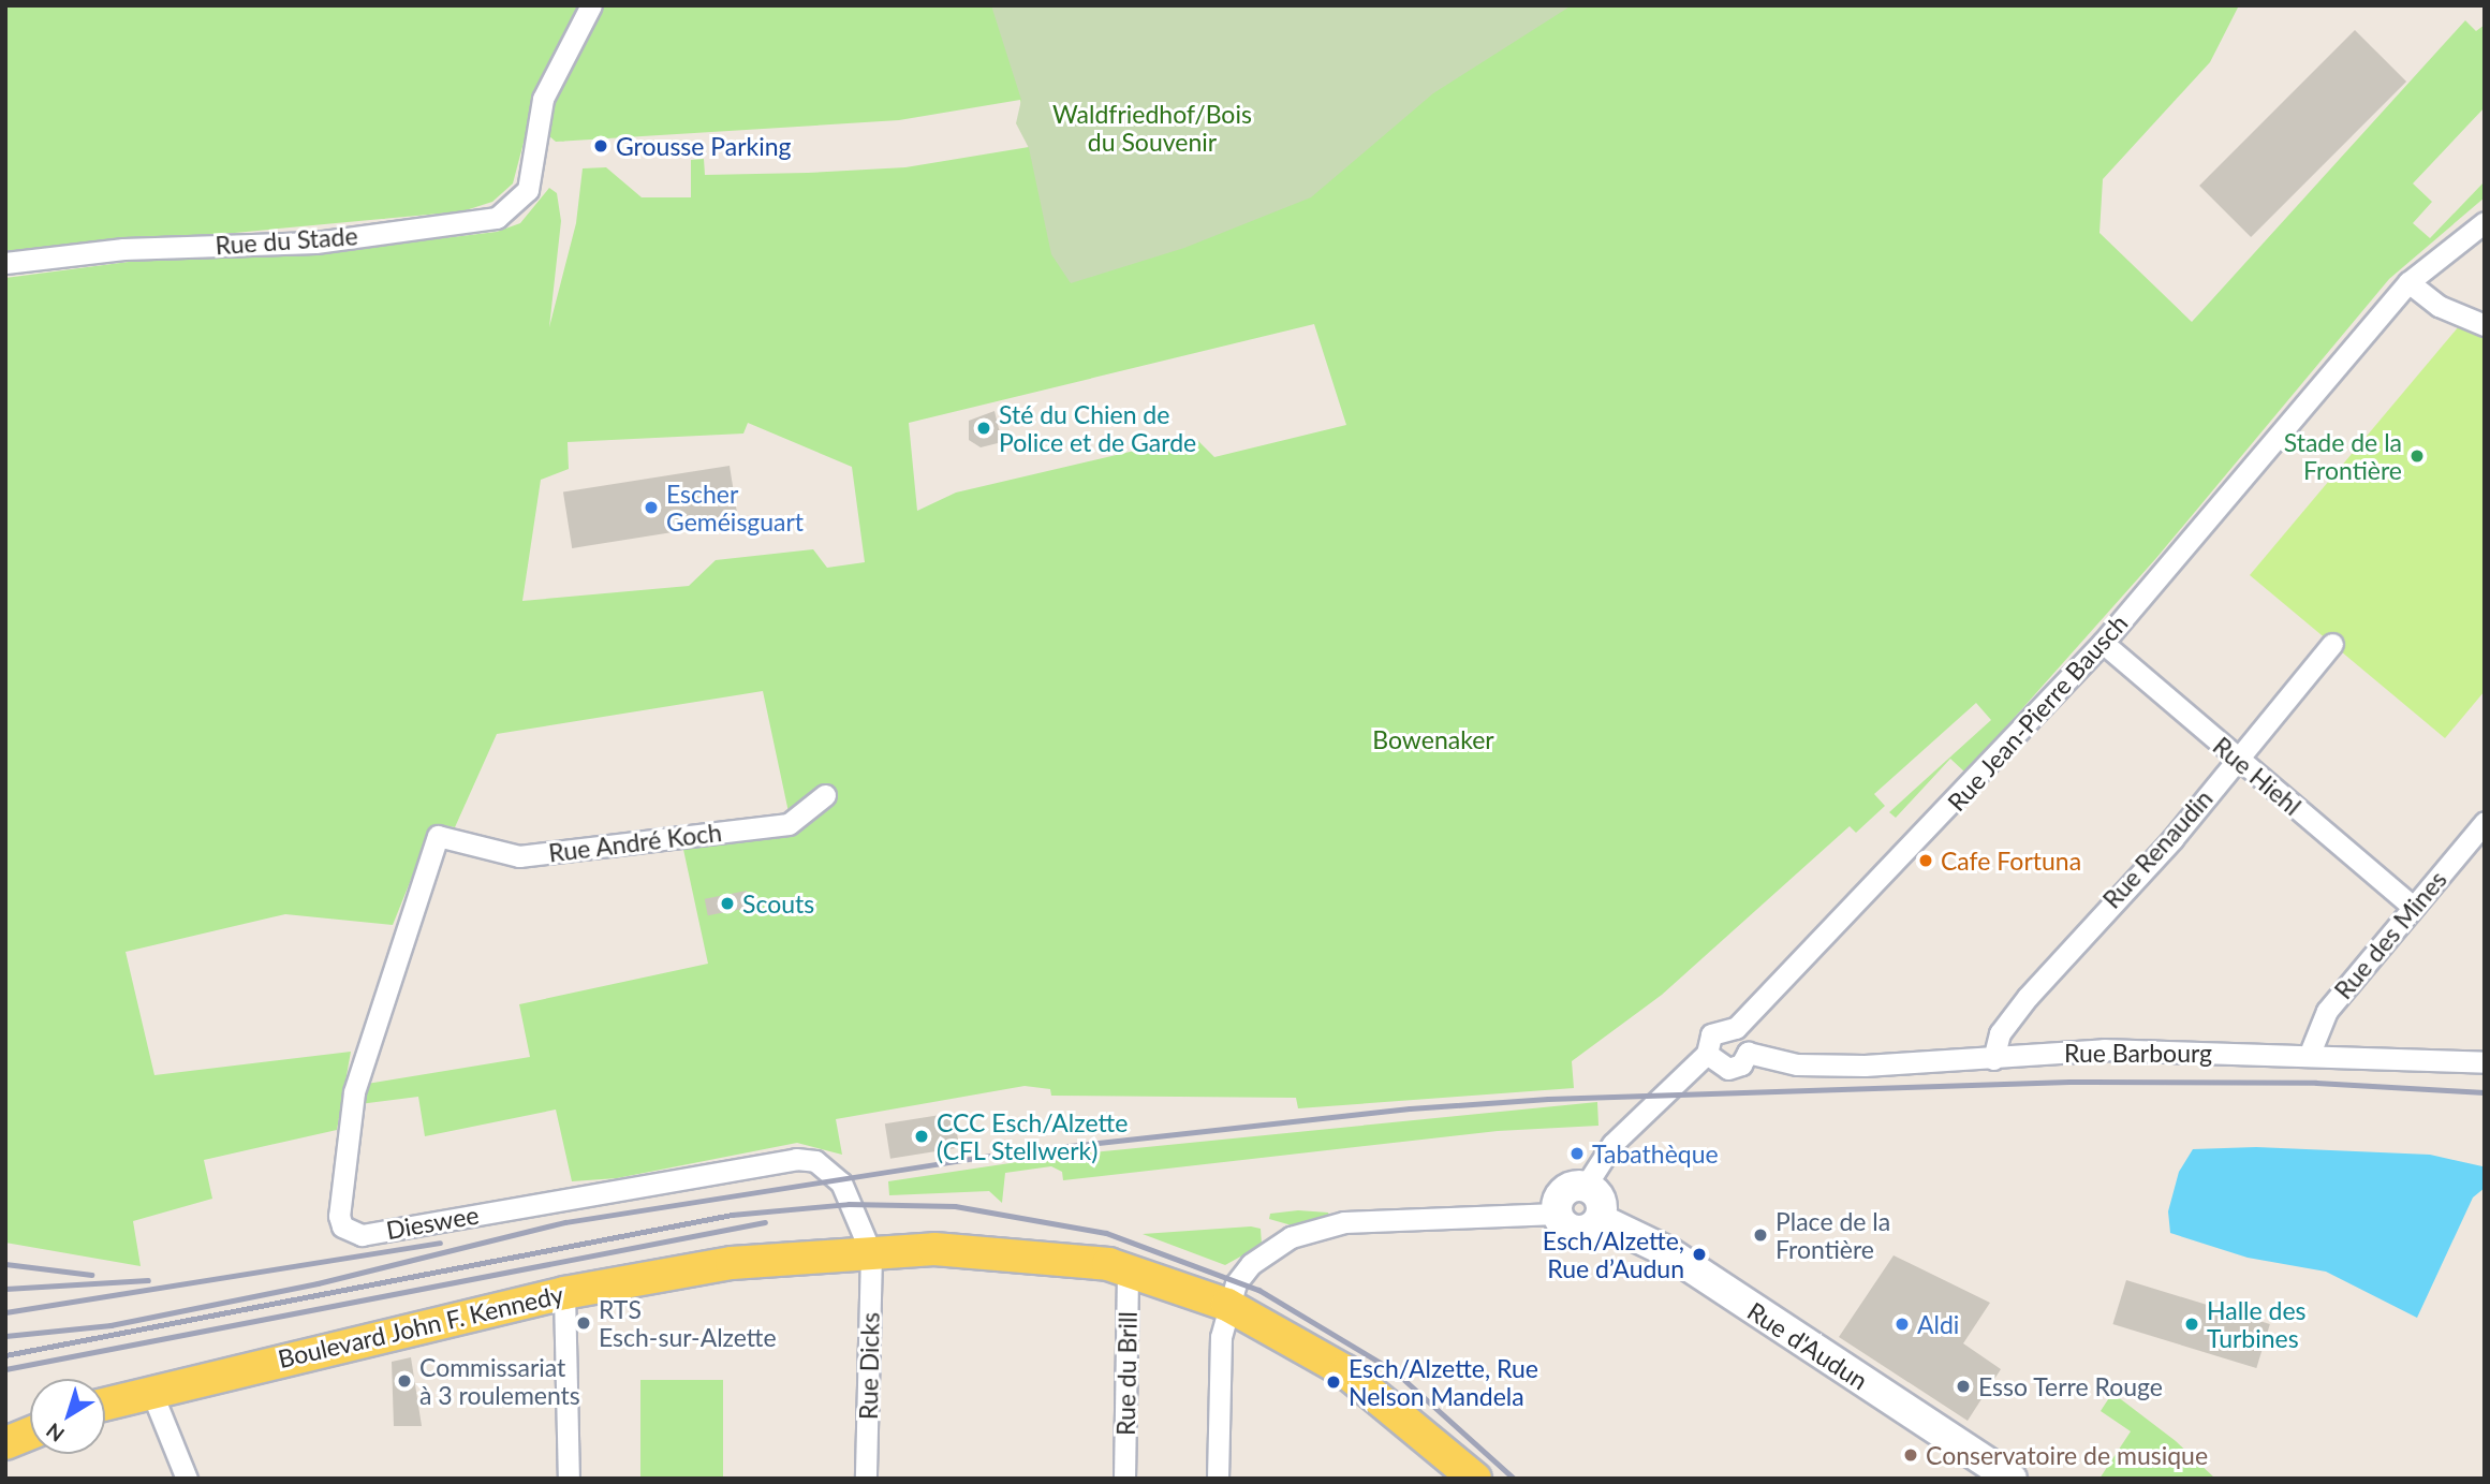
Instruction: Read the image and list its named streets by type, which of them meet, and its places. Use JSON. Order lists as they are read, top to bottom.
{
  "streets": {
    "main road": ["Boulevard John F. Kennedy"],
    "street": [
      "Rue du Stade",
      "Rue Jean-Pierre Bausch",
      "Rue Hiehl",
      "Rue André Koch",
      "Rue Renaudin",
      "Rue des Mines",
      "Rue Barbourg",
      "Dieswee",
      "Rue d'Audun",
      "Rue Dicks",
      "Rue du Brill"
    ]
  },
  "crossings": [
    ["Rue Jean-Pierre Bausch", "Rue Hiehl"],
    ["Rue Jean-Pierre Bausch", "Rue Barbourg"],
    ["Rue Jean-Pierre Bausch", "Rue d'Audun"],
    ["Rue Hiehl", "Rue Renaudin"],
    ["Rue Hiehl", "Rue des Mines"],
    ["Rue André Koch", "Dieswee"],
    ["Rue Renaudin", "Rue Barbourg"],
    ["Rue des Mines", "Rue Barbourg"],
    ["Dieswee", "Boulevard John F. Kennedy"],
    ["Dieswee", "Rue Dicks"],
    ["Boulevard John F. Kennedy", "Rue Dicks"],
    ["Boulevard John F. Kennedy", "Rue du Brill"]
  ],
  "parks": ["Waldfriedhof/Bois du Souvenir", "Bowenaker"],
  "places": [
    "Grousse Parking",
    "Sté du Chien de Police et de Garde",
    "Stade de la Frontière",
    "Escher Geméisguart",
    "Cafe Fortuna",
    "Scouts",
    "CCC Esch/Alzette (CFL Stellwerk)",
    "Tabathèque",
    "Place de la Frontière",
    "Esch/Alzette, Rue d’Audun",
    "RTS Esch-sur-Alzette",
    "Aldi",
    "Halle des Turbines",
    "Commissariat à 3 roulements",
    "Esch/Alzette, Rue Nelson Mandela",
    "Esso Terre Rouge",
    "Conservatoire de musique"
  ],
  "north": "bottom left"
}
